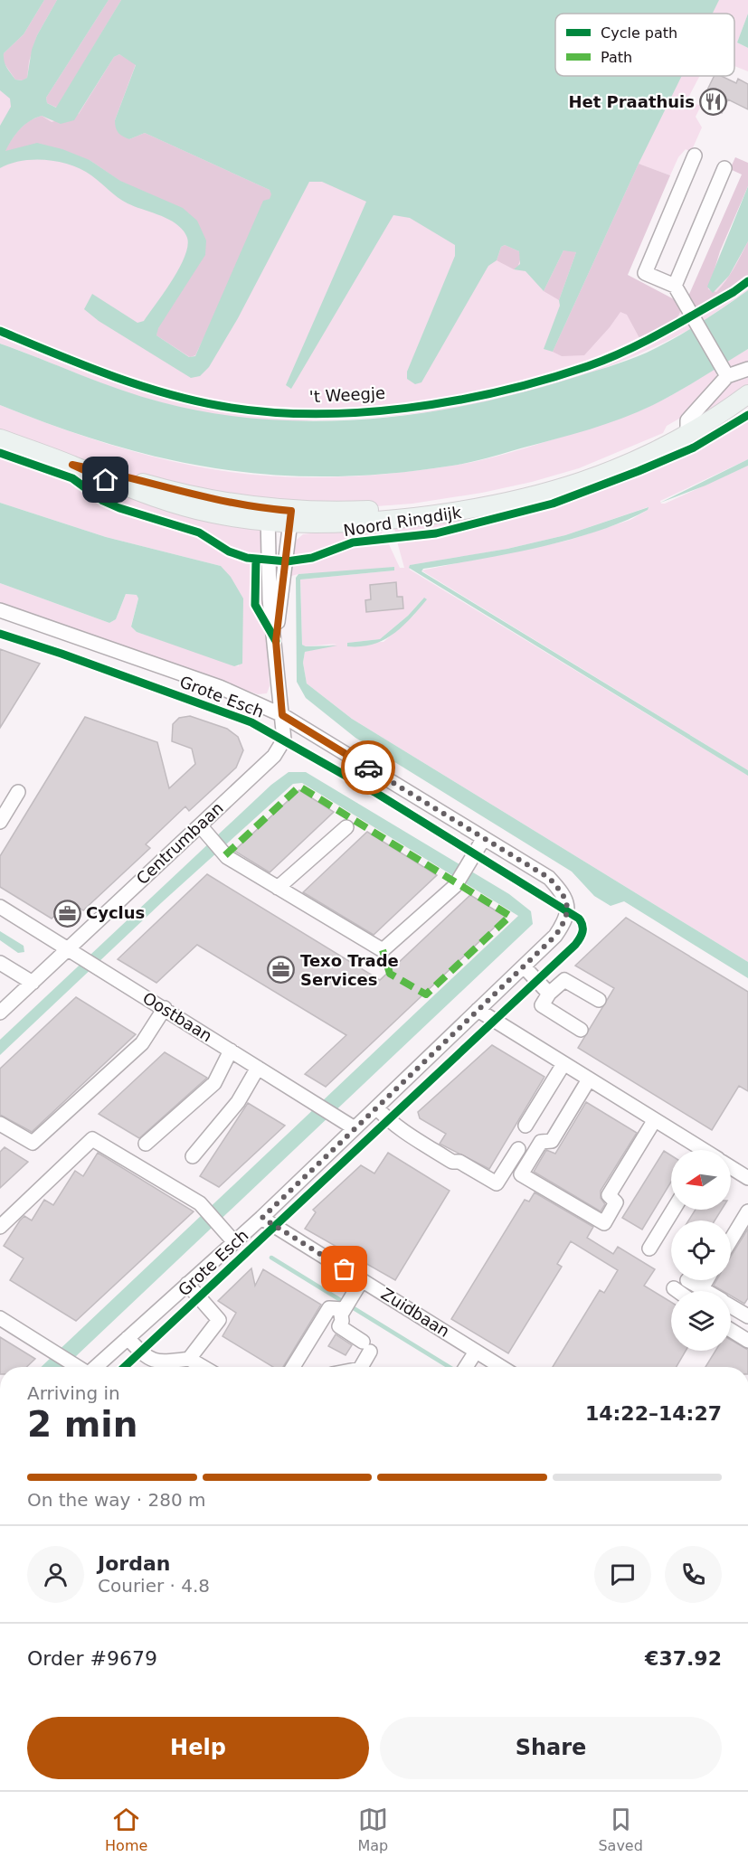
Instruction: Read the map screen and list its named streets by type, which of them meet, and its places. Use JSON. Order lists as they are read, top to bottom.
{
  "streets": {
    "main road": ["Noord Ringdijk"],
    "street": [
      "Grote Esch",
      "Centrumbaan",
      "Oostbaan",
      "Zuidbaan"
    ],
    "cycle path": ["'t Weegje"]
  },
  "crossings": [
    ["Noord Ringdijk", "Centrumbaan"],
    ["Grote Esch", "Centrumbaan"],
    ["Grote Esch", "Oostbaan"],
    ["Grote Esch", "Zuidbaan"],
    ["Centrumbaan", "Oostbaan"]
  ],
  "places": {
    "restaurant": ["Het Praathuis"],
    "office": ["Cyclus", "Texo Trade Services"]
  },
  "legend": ["Cycle path", "Path"],
  "north": "left",
  "page": {
    "heading": ["2 min", "Arriving in", "14:22–14:27"],
    "panel": [
      "Jordan",
      "Courier · 4.8",
      "Order #9679",
      "€37.92"
    ],
    "bar": "On the way · 280 m",
    "buttons": ["Help", "Share"],
    "tabs": ["Home", "Map", "Saved"]
  }
}
